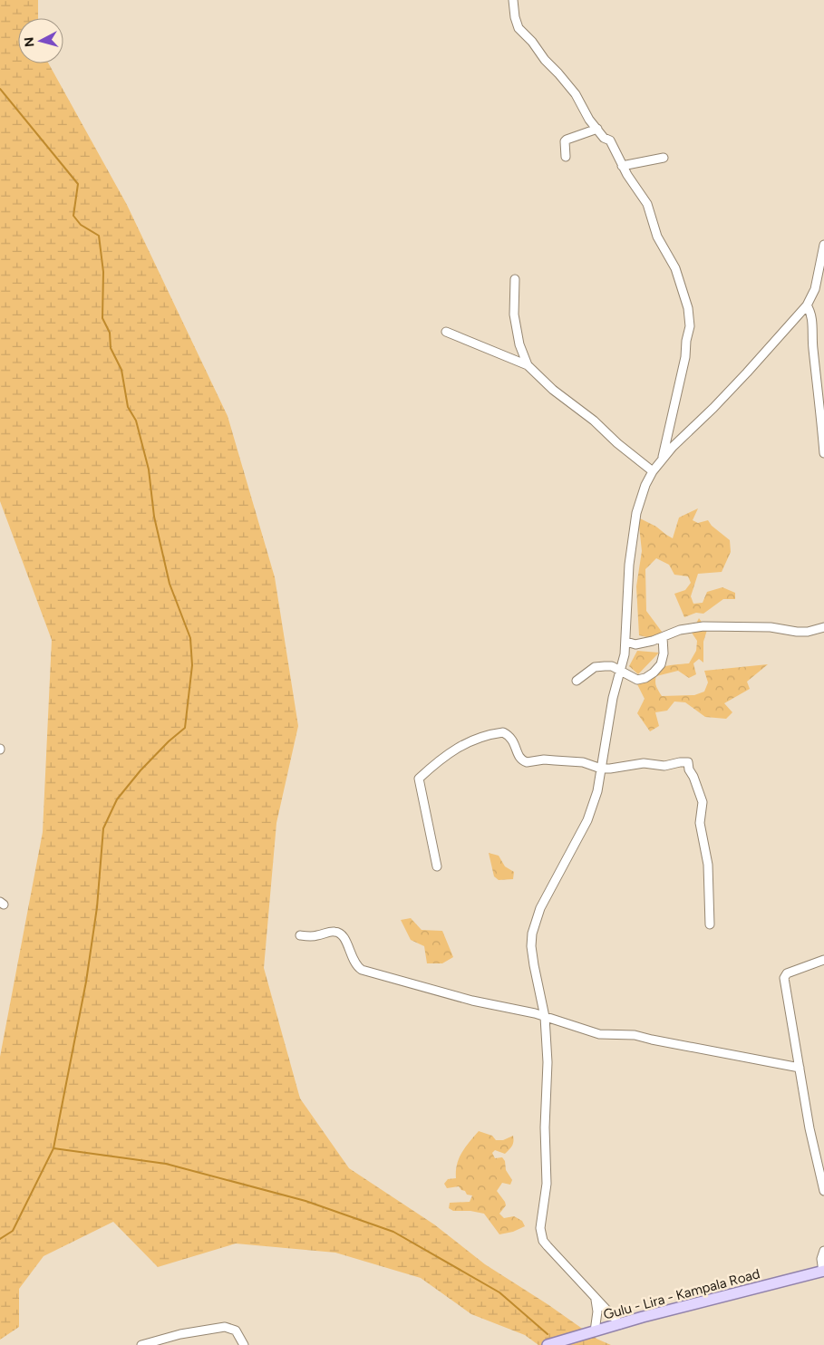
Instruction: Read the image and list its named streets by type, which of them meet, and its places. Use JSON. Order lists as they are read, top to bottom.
{
  "streets": {
    "main road": ["Gulu - Lira - Kampala Road"]
  },
  "north": "left"
}
